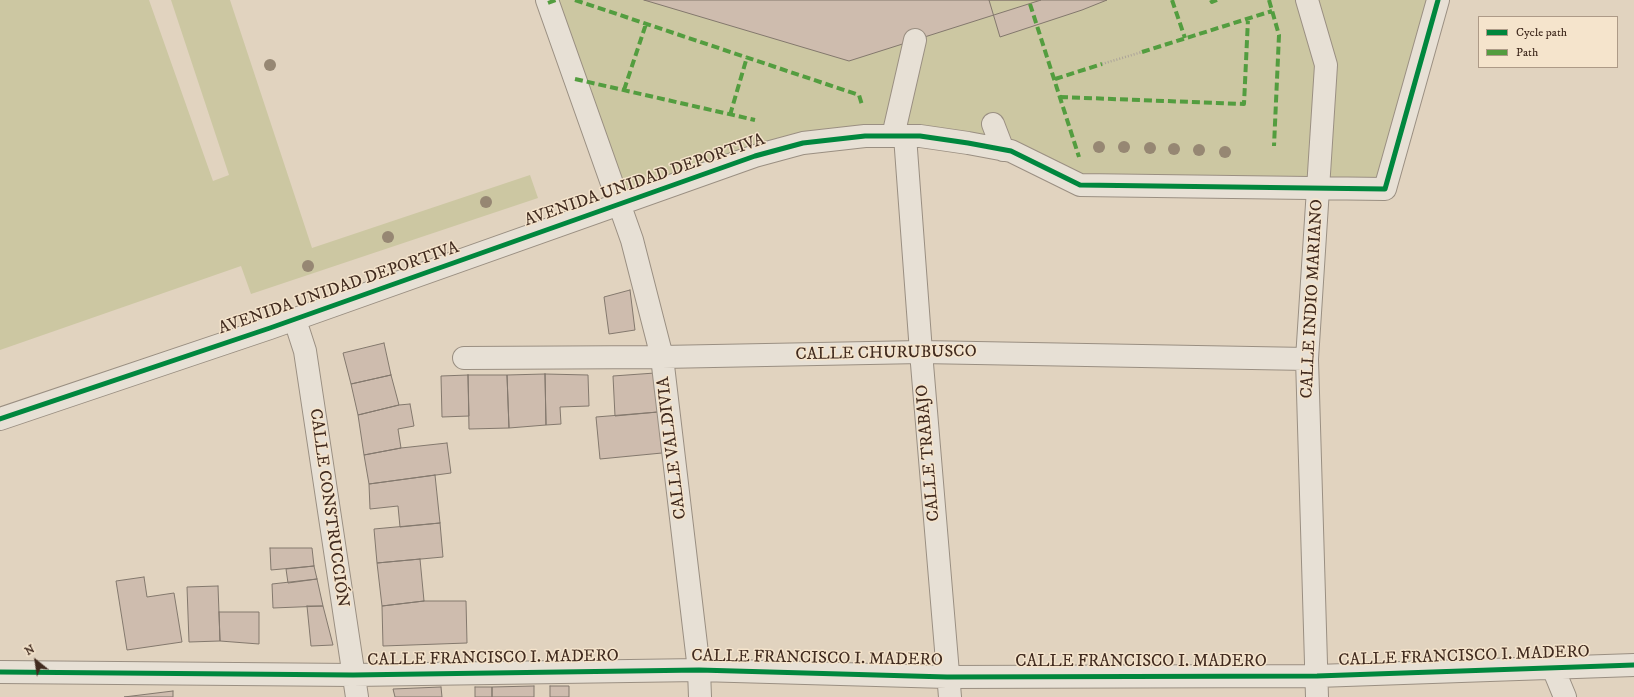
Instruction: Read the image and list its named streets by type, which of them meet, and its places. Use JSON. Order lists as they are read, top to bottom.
{
  "streets": {
    "street": [
      "AVENIDA UNIDAD DEPORTIVA",
      "CALLE INDIO MARIANO",
      "CALLE CHURUBUSCO",
      "CALLE VALDIVIA",
      "CALLE TRABAJO",
      "CALLE CONSTRUCCIÓN",
      "CALLE FRANCISCO I. MADERO"
    ]
  },
  "crossings": [
    ["AVENIDA UNIDAD DEPORTIVA", "CALLE INDIO MARIANO"],
    ["AVENIDA UNIDAD DEPORTIVA", "CALLE VALDIVIA"],
    ["AVENIDA UNIDAD DEPORTIVA", "CALLE TRABAJO"],
    ["AVENIDA UNIDAD DEPORTIVA", "CALLE CONSTRUCCIÓN"],
    ["CALLE INDIO MARIANO", "CALLE CHURUBUSCO"],
    ["CALLE INDIO MARIANO", "CALLE FRANCISCO I. MADERO"],
    ["CALLE CHURUBUSCO", "CALLE VALDIVIA"],
    ["CALLE CHURUBUSCO", "CALLE TRABAJO"],
    ["CALLE VALDIVIA", "CALLE FRANCISCO I. MADERO"],
    ["CALLE TRABAJO", "CALLE FRANCISCO I. MADERO"],
    ["CALLE CONSTRUCCIÓN", "CALLE FRANCISCO I. MADERO"]
  ],
  "legend": ["Cycle path", "Path"],
  "north": "top left"
}
